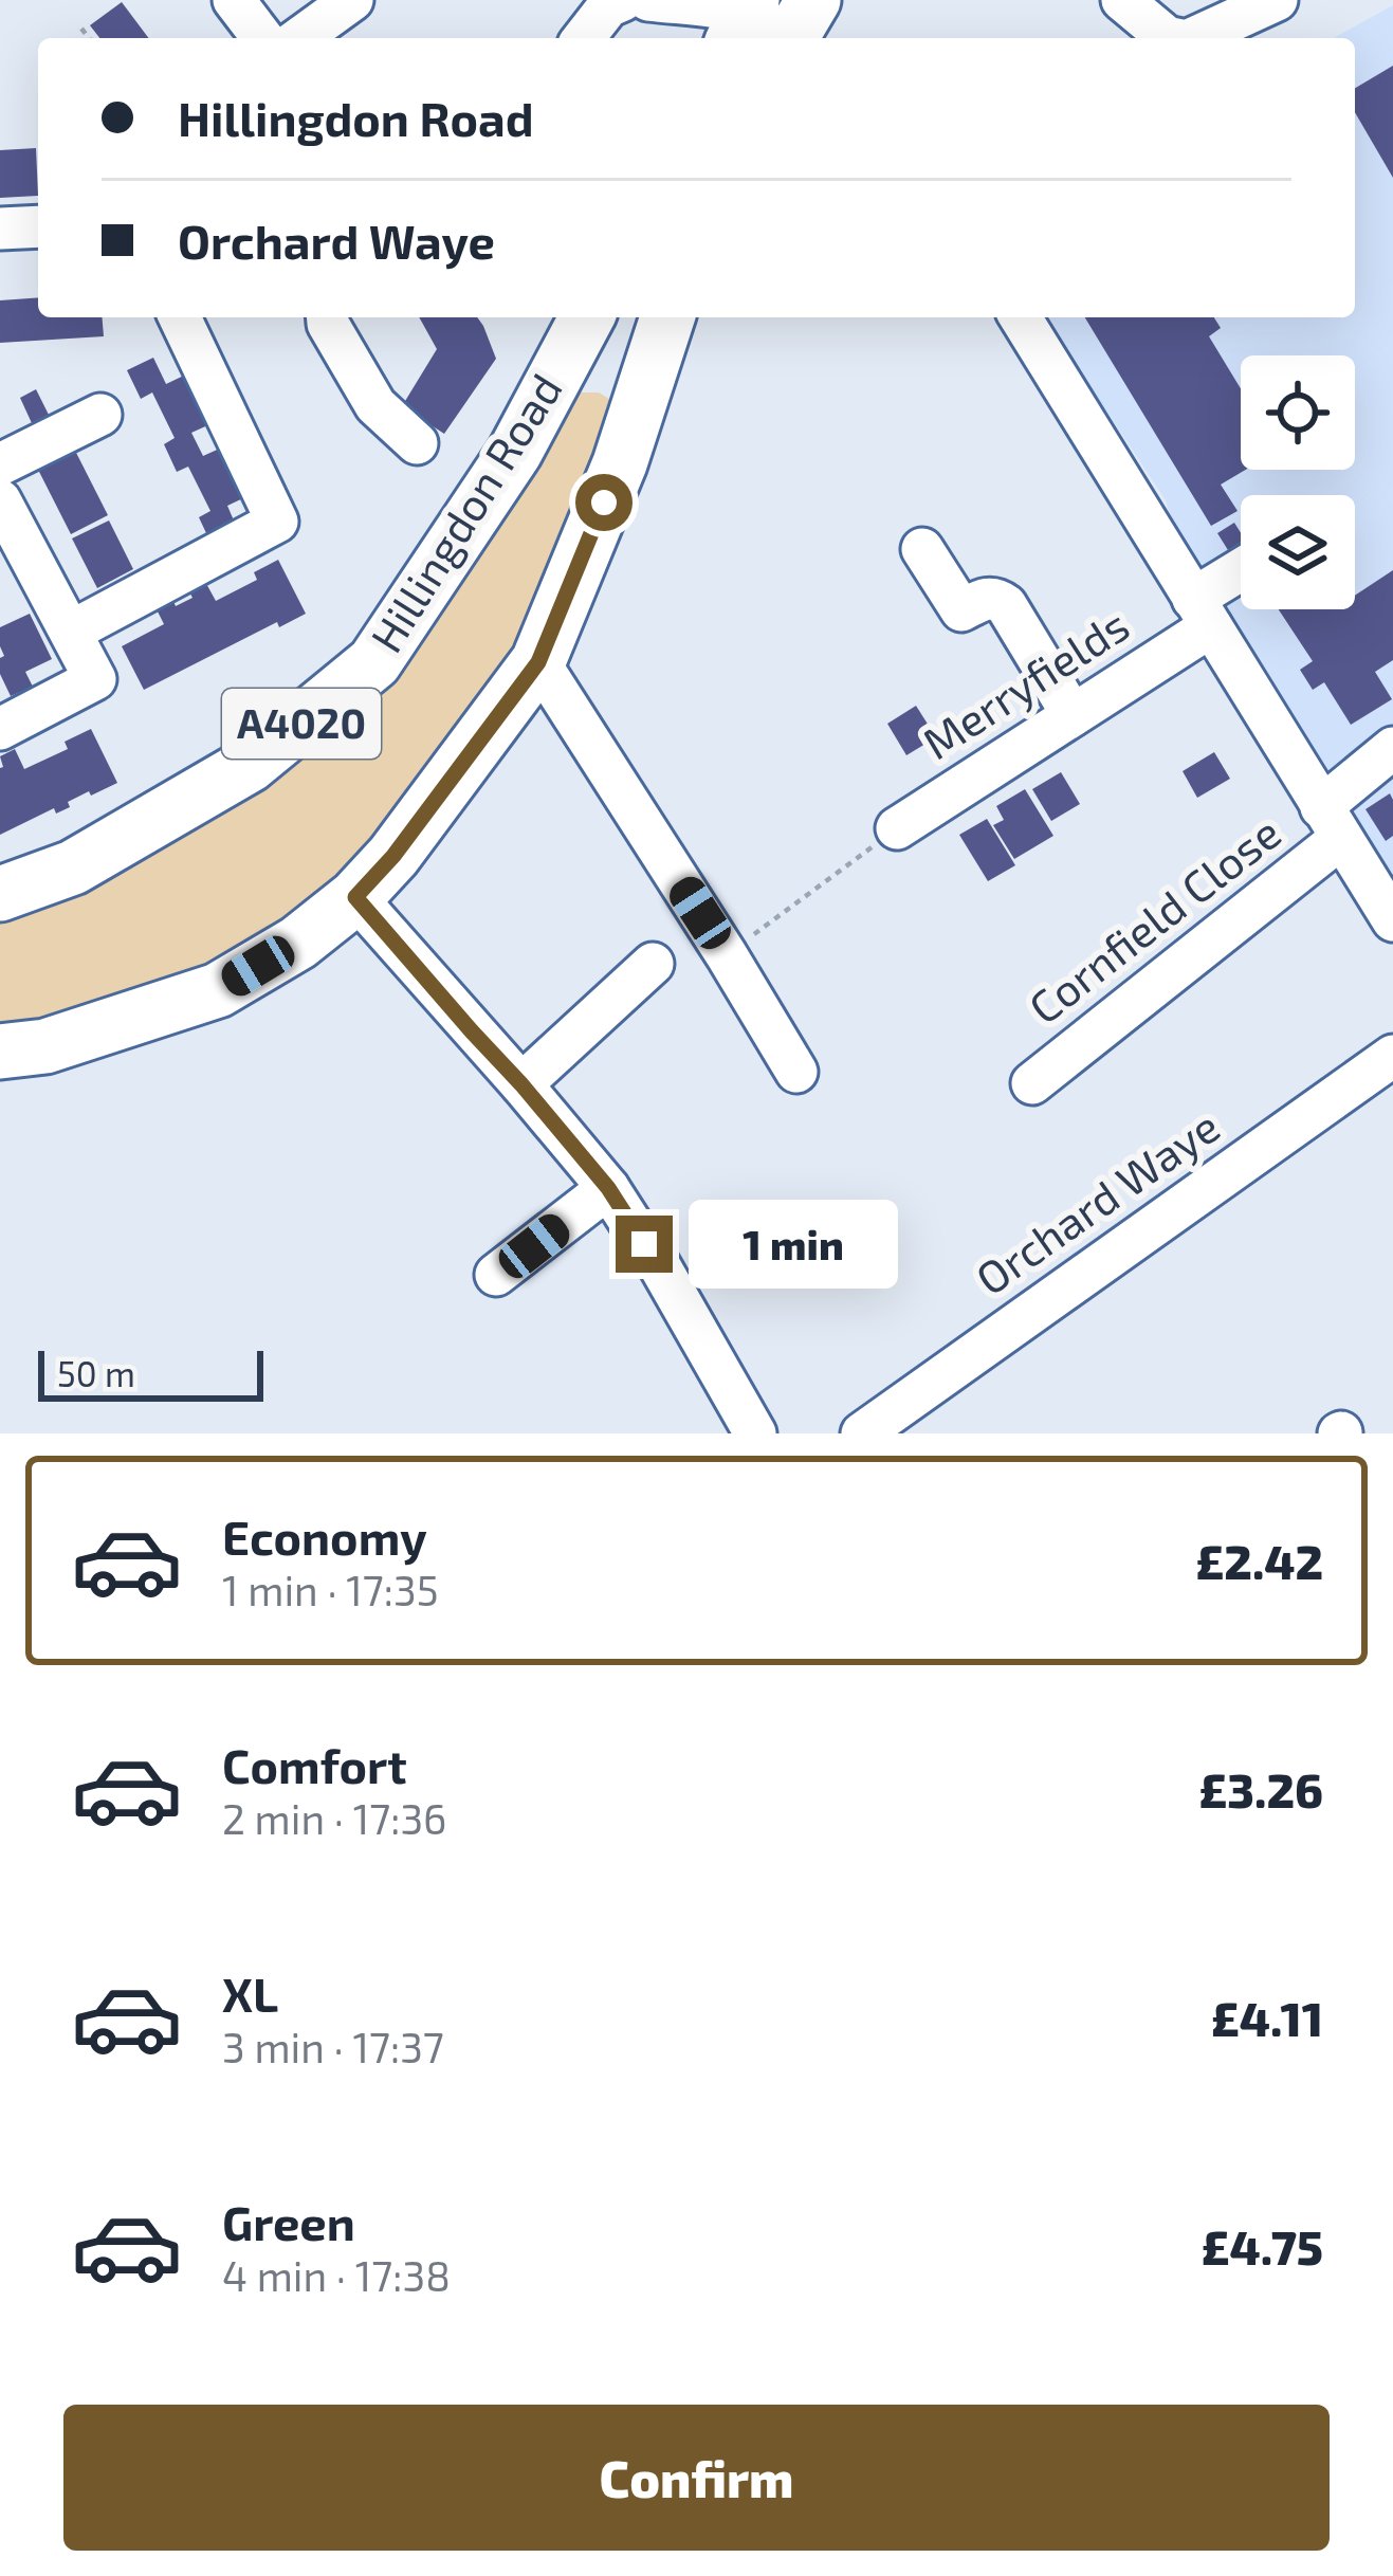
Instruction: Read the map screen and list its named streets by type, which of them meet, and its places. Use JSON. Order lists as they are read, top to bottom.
{
  "streets": {
    "main road": ["Hillingdon Road", "A4020"],
    "street": ["Merryfields", "Cornfield Close", "Orchard Waye"]
  },
  "crossings": [
    ["Hillingdon Road", "A4020"]
  ],
  "scale_bar": "50 m",
  "page": {
    "banner": ["Hillingdon Road", "Orchard Waye"],
    "bubble": "1 min",
    "scale": "50 m",
    "list": [
      {
        "name": "Economy",
        "note": "1 min · 17:35",
        "value": "£2.42"
      },
      {
        "name": "Comfort",
        "note": "2 min · 17:36",
        "value": "£3.26"
      },
      {
        "name": "XL",
        "note": "3 min · 17:37",
        "value": "£4.11"
      },
      {
        "name": "Green",
        "note": "4 min · 17:38",
        "value": "£4.75"
      }
    ],
    "buttons": "Confirm"
  }
}
